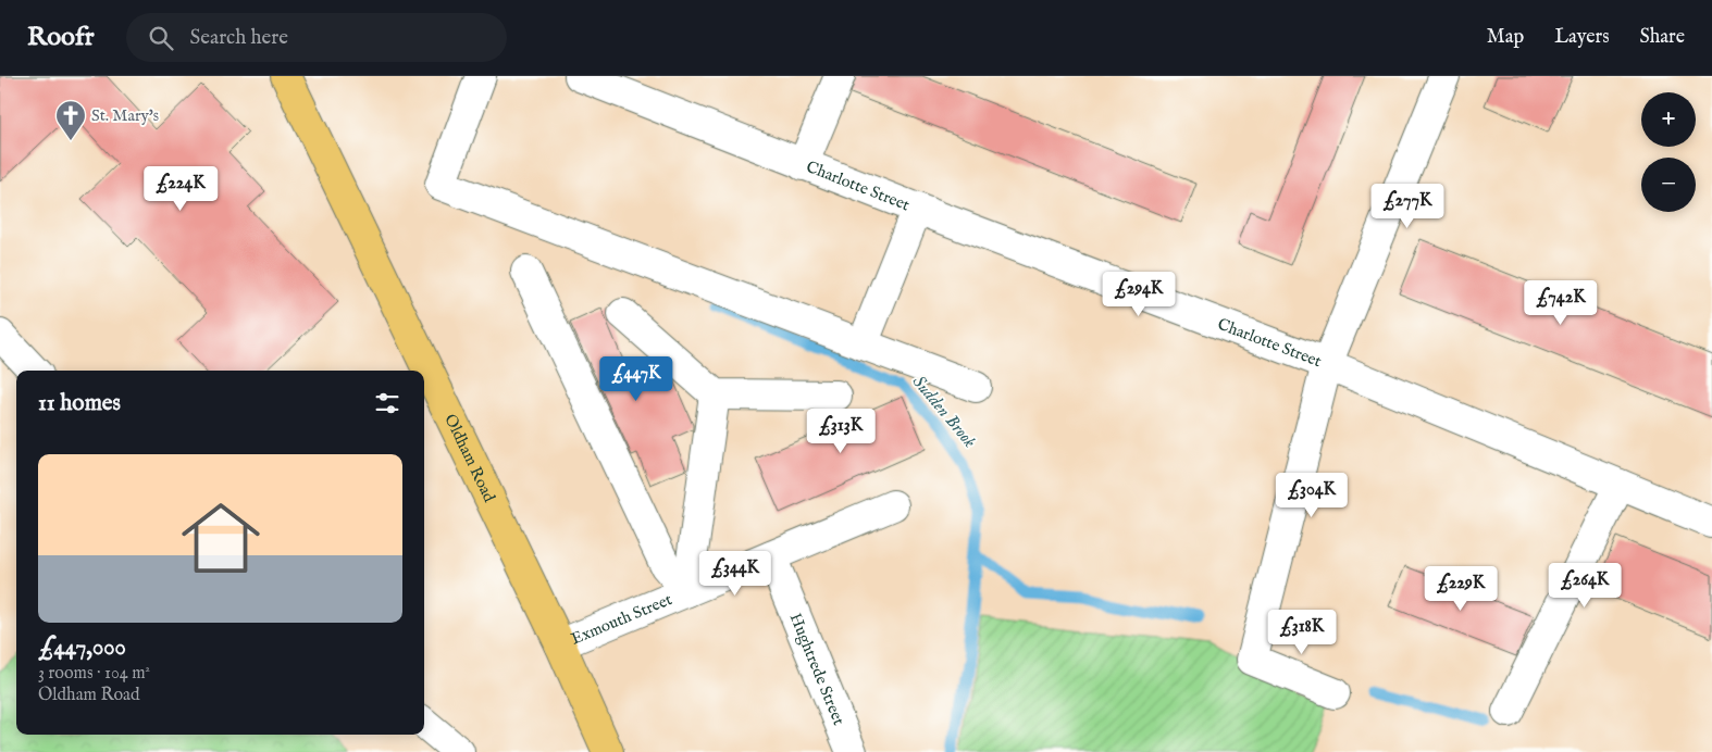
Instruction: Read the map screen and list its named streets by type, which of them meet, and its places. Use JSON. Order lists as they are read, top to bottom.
{
  "streets": {
    "main road": ["Oldham Road"],
    "street": ["Charlotte Street", "Exmouth Street", "Hughtrede Street"]
  },
  "crossings": [
    ["Oldham Road", "Exmouth Street"],
    ["Exmouth Street", "Hughtrede Street"]
  ],
  "water": ["Sudden Brook"],
  "places": {
    "church": ["St. Mary's"]
  },
  "page": {
    "header": "Roofr",
    "search": "Search here",
    "nav": ["Map", "Layers", "Share"],
    "map_buttons": ["+", "−"],
    "price": [
      "£224K",
      "£277K",
      "£294K",
      "£742K",
      "£447K",
      "£313K",
      "£304K",
      "£344K",
      "£264K",
      "£229K",
      "£318K"
    ],
    "heading": "11 homes",
    "list": [
      {
        "name": "£447,000",
        "note": "3 rooms · 104 m² · Oldham Road"
      }
    ]
  }
}
